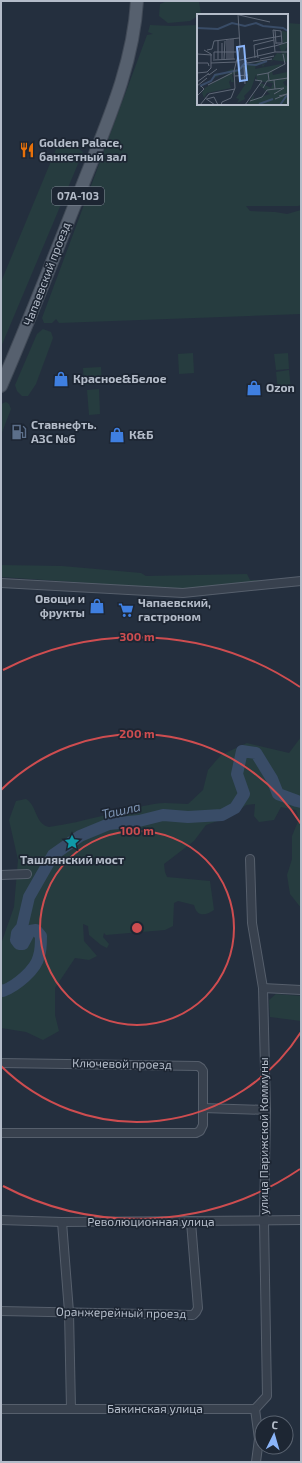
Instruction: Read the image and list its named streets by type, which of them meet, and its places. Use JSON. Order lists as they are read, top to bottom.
{
  "streets": {
    "main road": ["07А-103", "Чапаевский проезд"],
    "street": [
      "Ключевой проезд",
      "улица Парижской Коммуны",
      "Революционная улица",
      "Оранжерейный проезд",
      "Бакинская улица"
    ]
  },
  "crossings": [
    ["улица Парижской Коммуны", "Революционная улица"],
    ["улица Парижской Коммуны", "Бакинская улица"],
    ["Революционная улица", "Оранжерейный проезд"]
  ],
  "water": ["Ташла"],
  "places": {
    "restaurant": ["Golden Palace, банкетный зал"],
    "shop": [
      "Красное&Белое",
      "Ozon",
      "К&Б",
      "Овощи и фрукты"
    ],
    "fuel station": ["Ставнефть. АЗС №6"],
    "supermarket": ["Чапаевский, гастроном"],
    "place": ["Ташлянский мост"]
  },
  "north": "top",
  "rings": ["300 m", "200 m", "100 m"]
}
